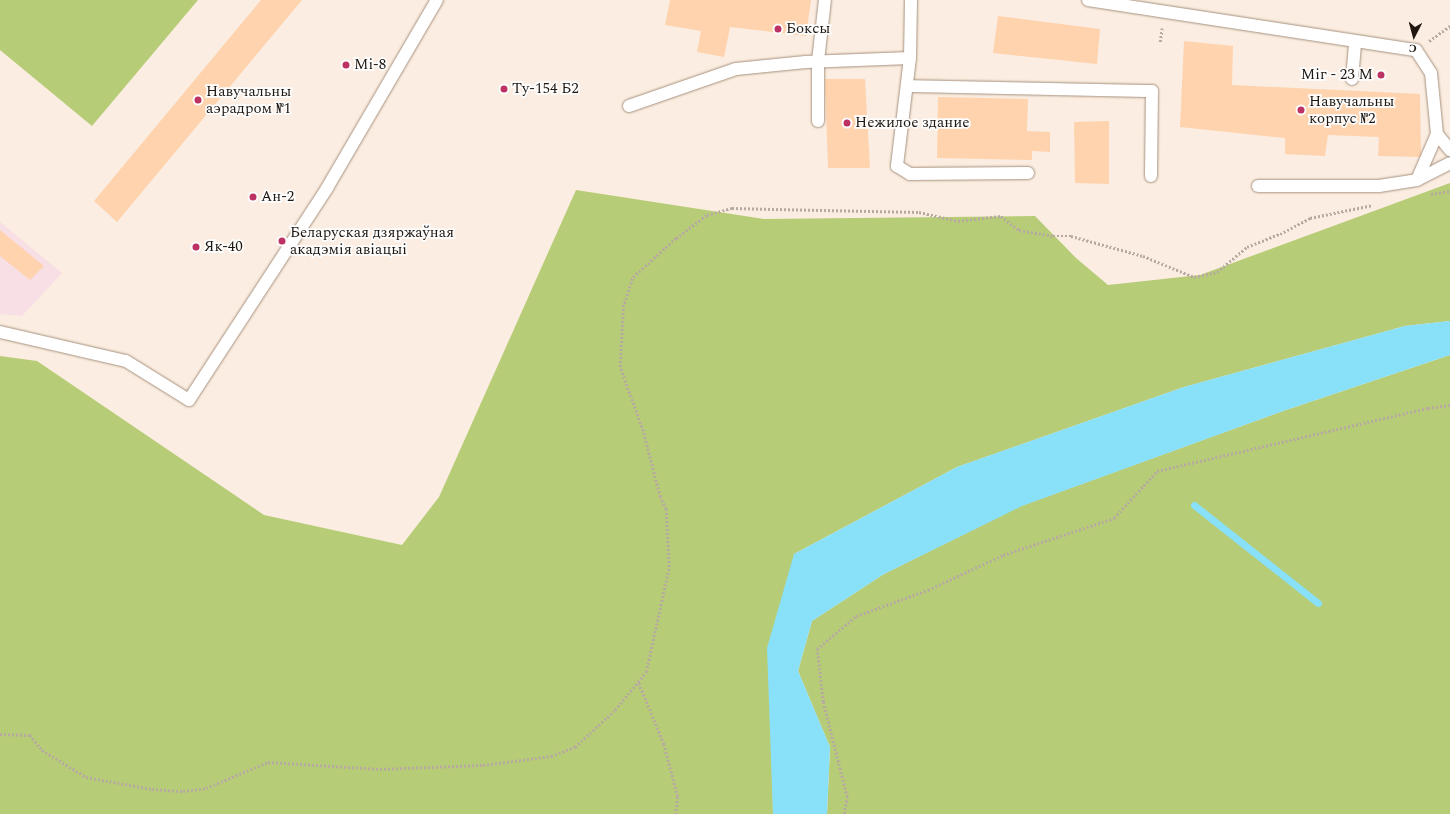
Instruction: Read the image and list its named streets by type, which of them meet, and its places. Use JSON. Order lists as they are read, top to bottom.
{
  "places": [
    "Боксы",
    "Мі-8",
    "Міг - 23 М",
    "Ту-154 Б2",
    "Навучальны аэрадром №1",
    "Навучальны корпус №2",
    "Нежилое здание",
    "Ан-2",
    "Беларуская дзяржаўная акадэмія авіацыі",
    "Як-40"
  ],
  "north": "bottom"
}
